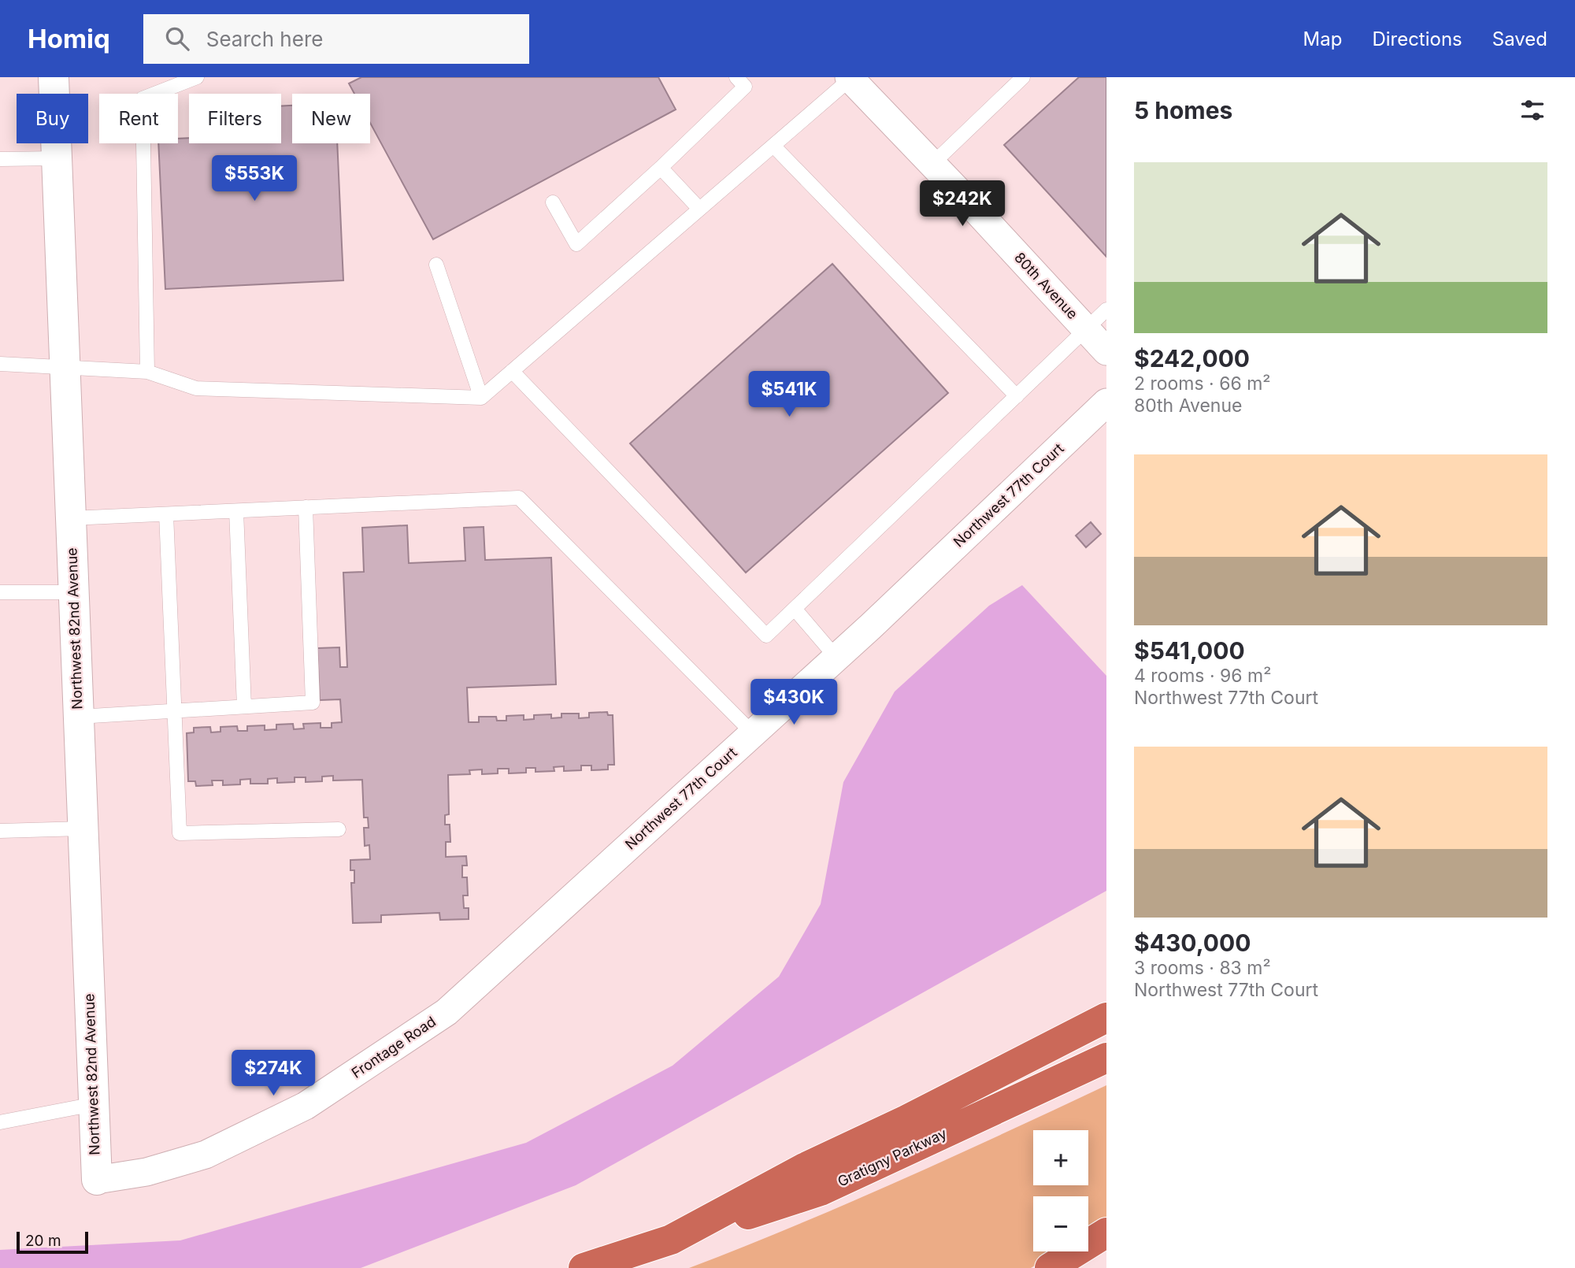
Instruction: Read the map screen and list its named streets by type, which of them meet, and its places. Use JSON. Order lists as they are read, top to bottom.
{
  "streets": {
    "highway": ["Gratigny Parkway"],
    "street": [
      "80th Avenue",
      "Northwest 77th Court",
      "Northwest 82nd Avenue",
      "Frontage Road"
    ]
  },
  "crossings": [
    ["Northwest 77th Court", "Frontage Road"],
    ["Northwest 82nd Avenue", "Frontage Road"]
  ],
  "scale_bar": "20 m",
  "page": {
    "header": "Homiq",
    "search": "Search here",
    "nav": ["Map", "Directions", "Saved"],
    "heading": "5 homes",
    "chip": [
      "Buy",
      "Rent",
      "Filters",
      "New"
    ],
    "list": [
      {
        "name": "$242,000",
        "note": "2 rooms · 66 m² · 80th Avenue"
      },
      {
        "name": "$541,000",
        "note": "4 rooms · 96 m² · Northwest 77th Court"
      },
      {
        "name": "$430,000",
        "note": "3 rooms · 83 m² · Northwest 77th Court"
      }
    ],
    "price": [
      "$553K",
      "$242K",
      "$541K",
      "$430K",
      "$274K"
    ],
    "map_buttons": ["+", "−"],
    "scale": "20 m"
  }
}
